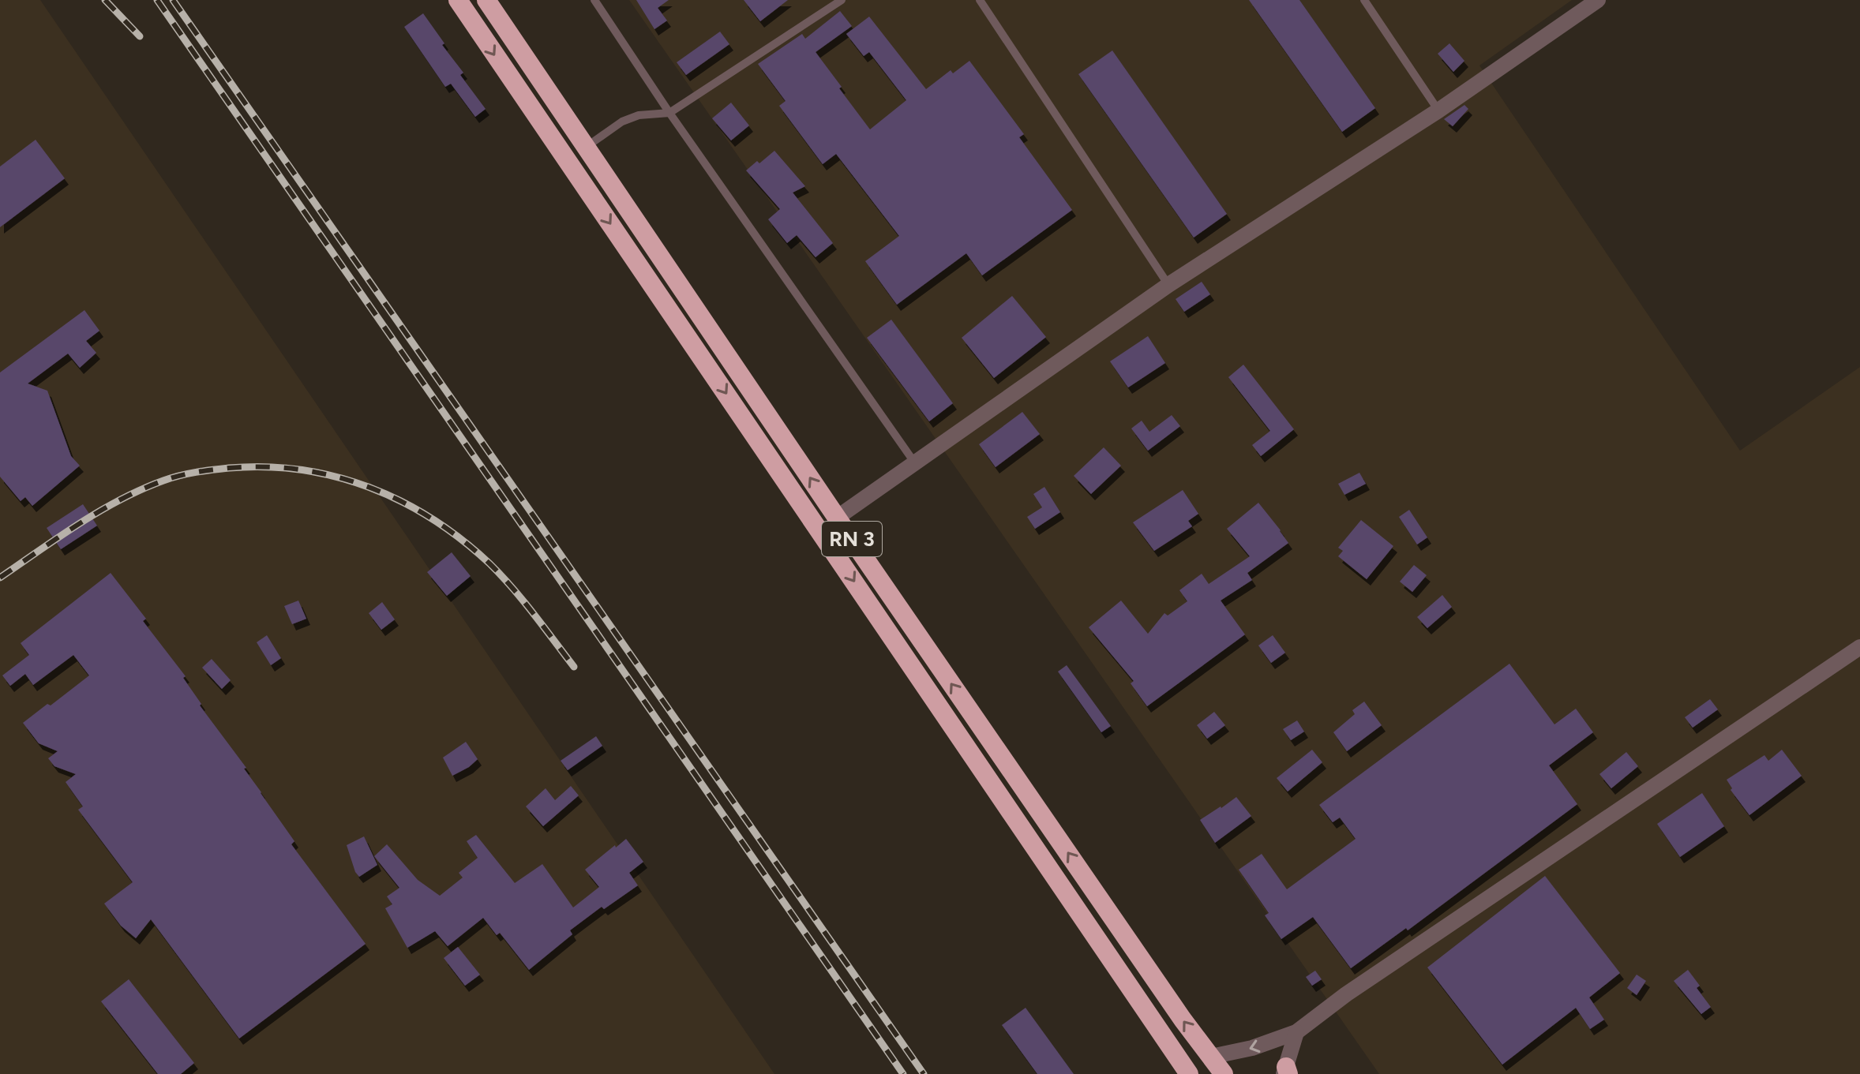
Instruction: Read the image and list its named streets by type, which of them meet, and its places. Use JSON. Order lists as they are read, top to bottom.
{
  "streets": {
    "highway": ["RN 3"]
  }
}
